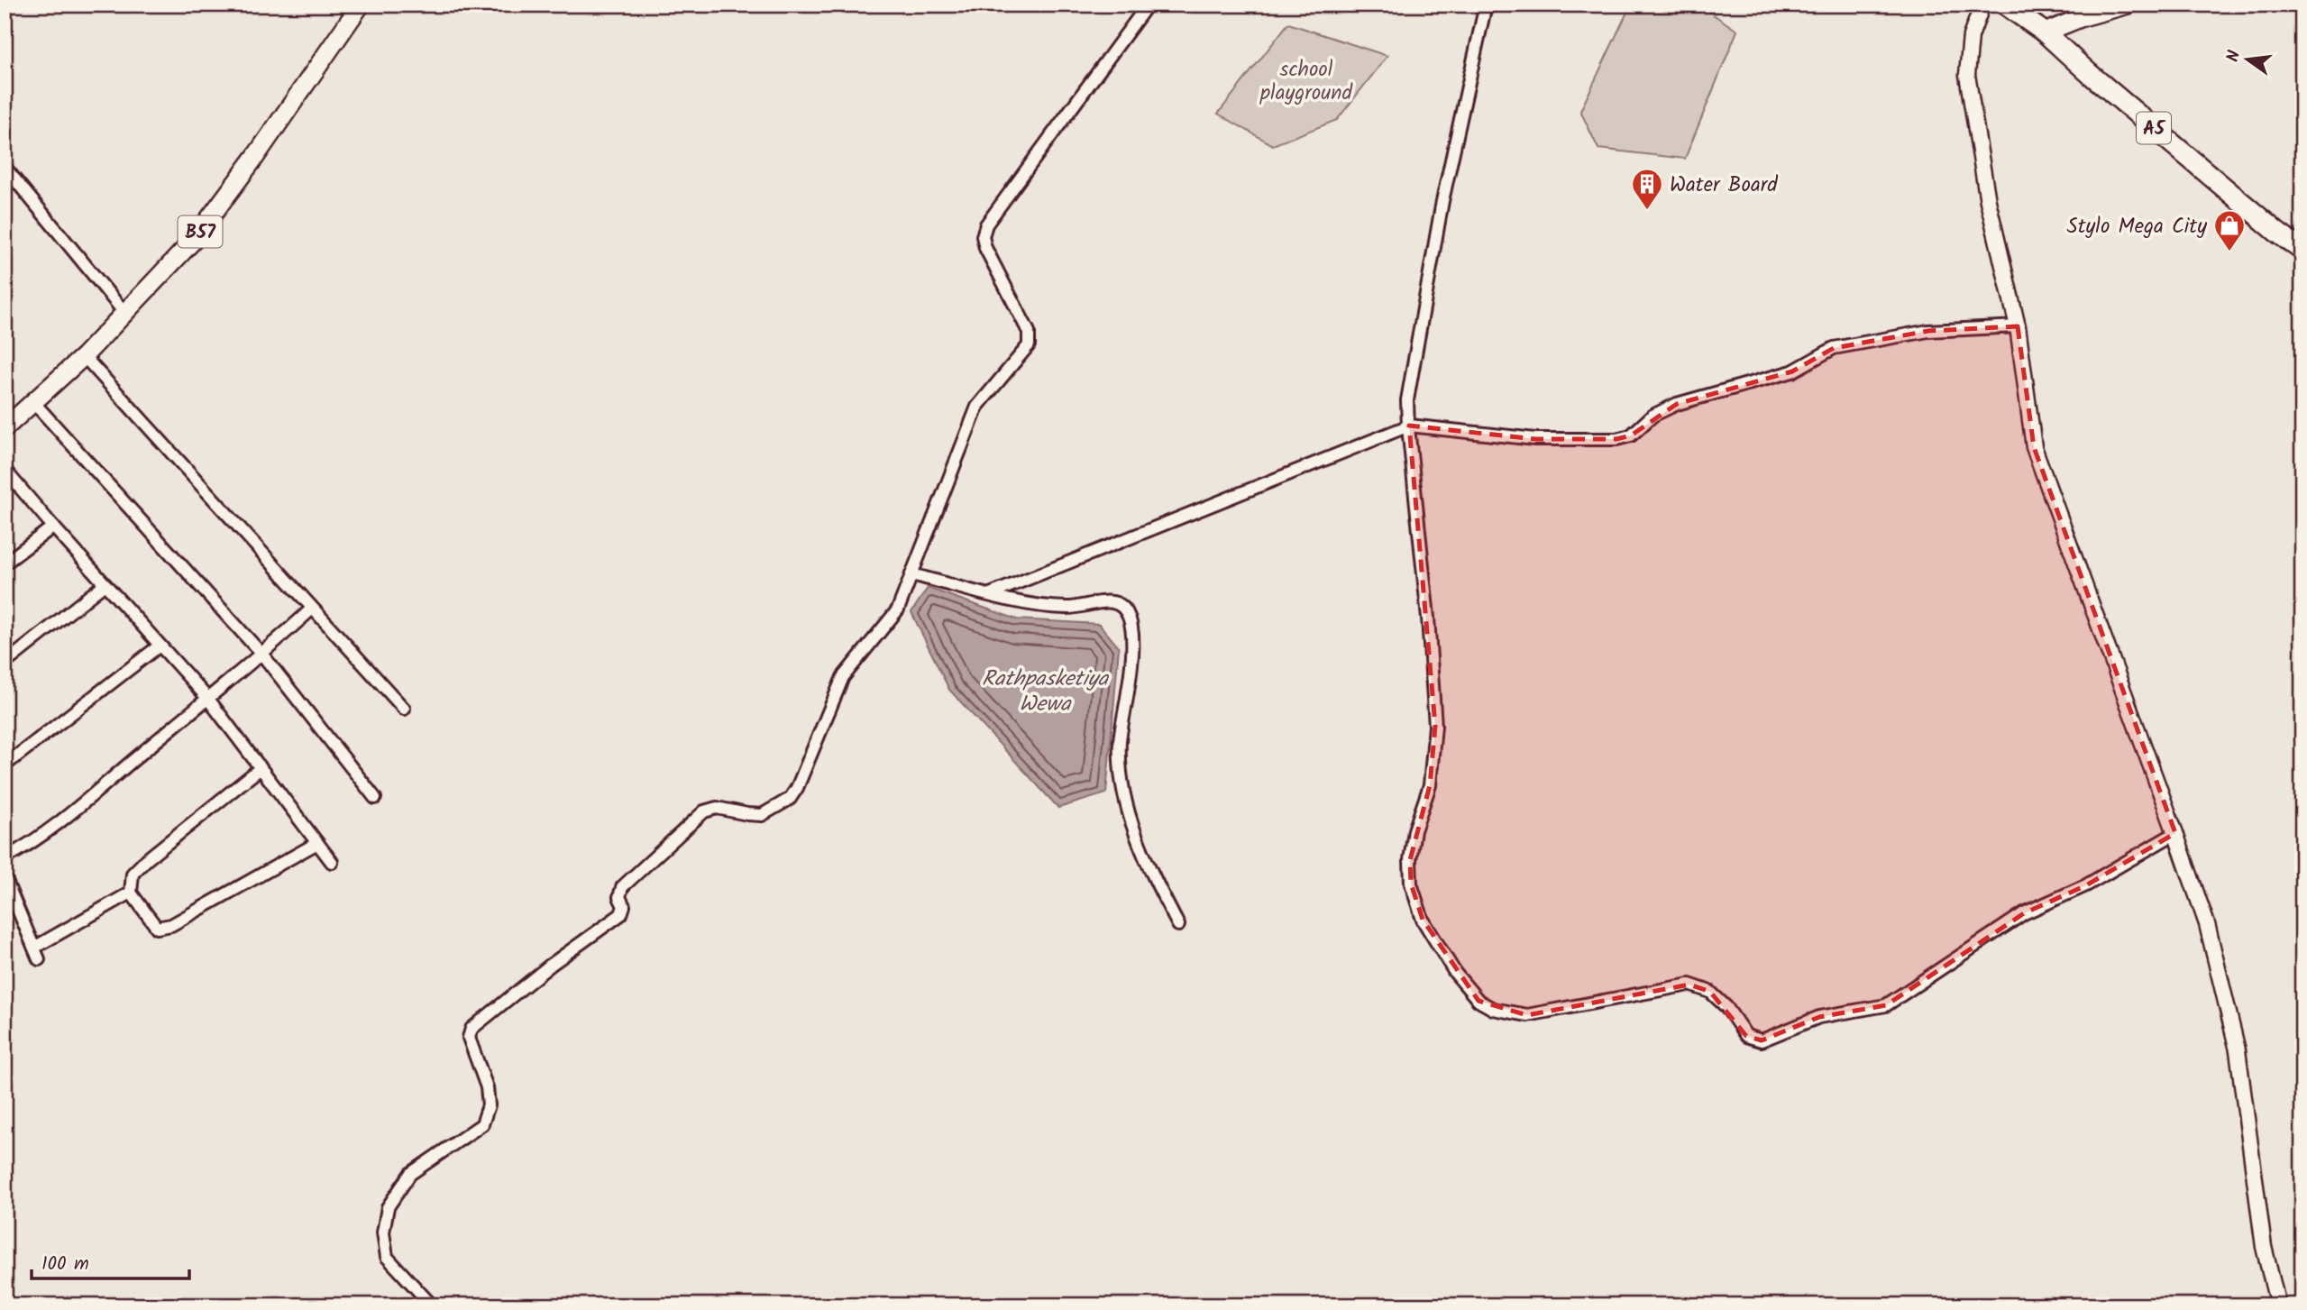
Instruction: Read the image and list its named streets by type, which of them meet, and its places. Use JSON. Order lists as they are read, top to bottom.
{
  "streets": {
    "highway": ["A5"],
    "main road": ["B57"]
  },
  "water": ["Rathpasketiya Wewa"],
  "parks": ["school playground"],
  "places": {
    "building": ["Water Board"],
    "shop": ["Stylo Mega City"]
  },
  "scale_bar": "100 m",
  "north": "left"
}
